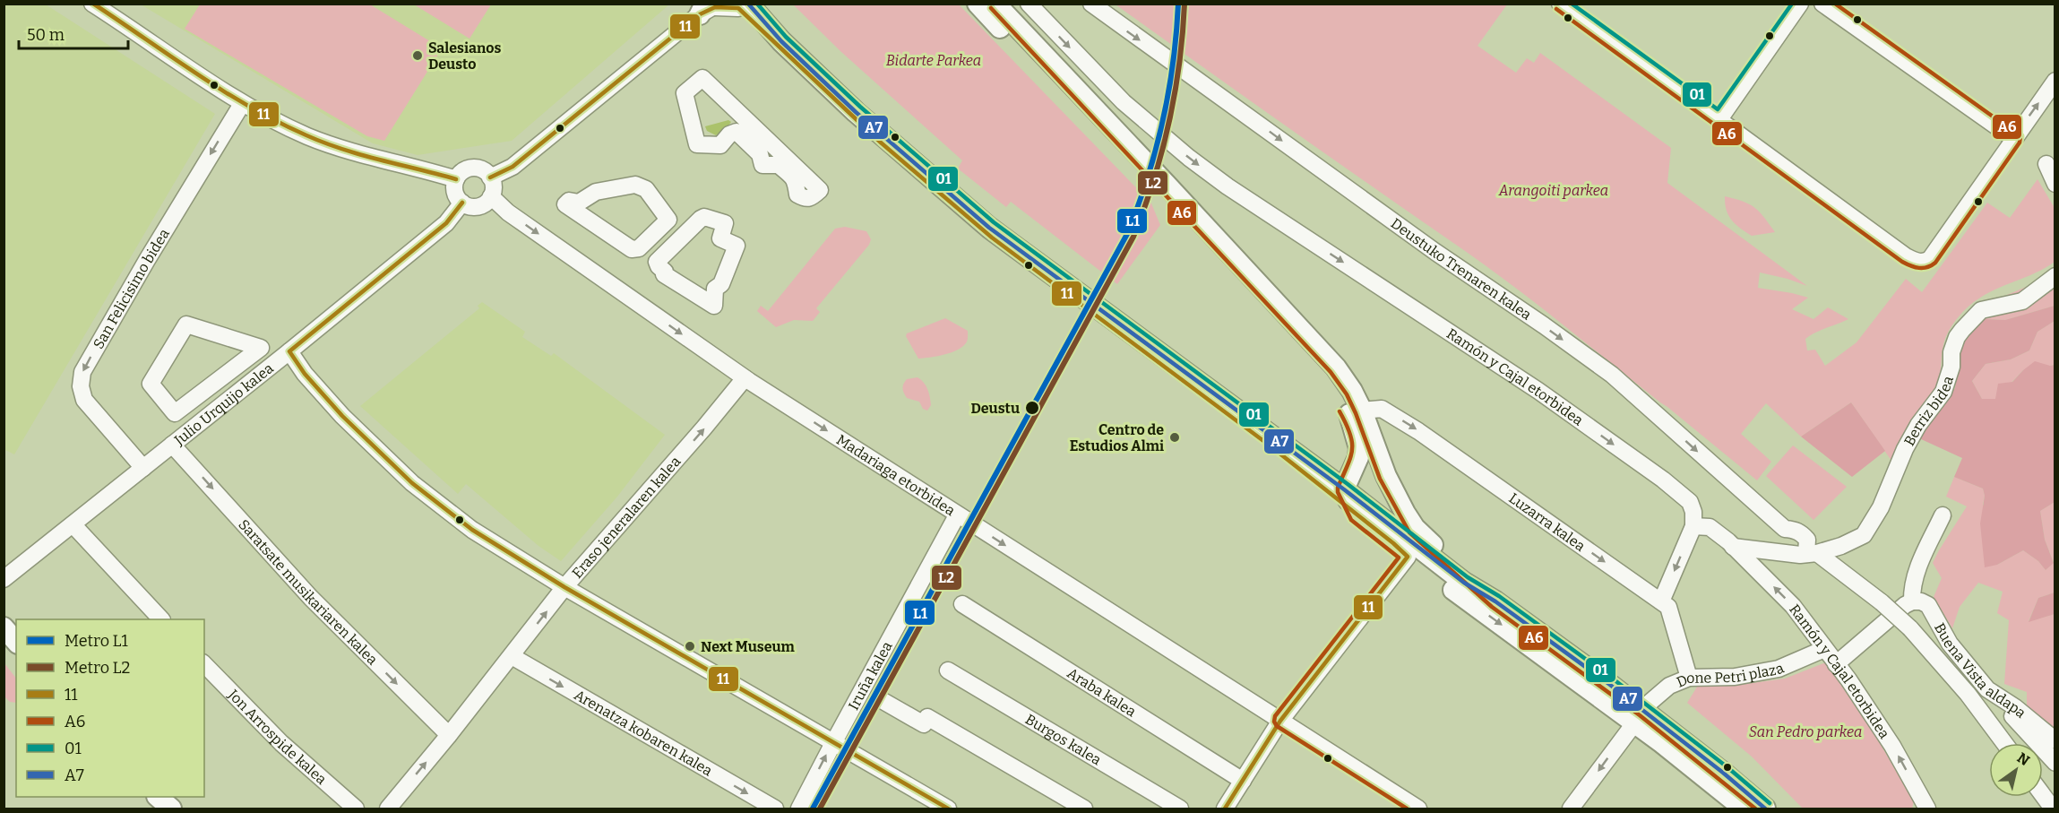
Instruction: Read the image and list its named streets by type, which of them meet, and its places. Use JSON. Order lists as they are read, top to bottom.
{
  "streets": {
    "street": [
      "Deustuko Trenaren kalea",
      "San Felicisimo bidea",
      "Ramón y Cajal etorbidea",
      "Julio Urquijo kalea",
      "Berriz bidea",
      "Madariaga etorbidea",
      "Eraso jeneralaren kalea",
      "Luzarra kalea",
      "Saratsate musikariaren kalea",
      "Buena Vista aldapa",
      "Done Petri plaza",
      "Iruña kalea",
      "Araba kalea",
      "Arenatza kobaren kalea",
      "Jon Arrospide kalea",
      "Burgos kalea"
    ]
  },
  "crossings": [
    ["Deustuko Trenaren kalea", "Berriz bidea"],
    ["San Felicisimo bidea", "Julio Urquijo kalea"],
    ["Ramón y Cajal etorbidea", "Done Petri plaza"],
    ["Julio Urquijo kalea", "Madariaga etorbidea"],
    ["Julio Urquijo kalea", "Saratsate musikariaren kalea"],
    ["Madariaga etorbidea", "Eraso jeneralaren kalea"],
    ["Madariaga etorbidea", "Iruña kalea"],
    ["Eraso jeneralaren kalea", "Saratsate musikariaren kalea"],
    ["Eraso jeneralaren kalea", "Arenatza kobaren kalea"],
    ["Luzarra kalea", "Done Petri plaza"]
  ],
  "one_way": [
    "Deustuko Trenaren kalea",
    "San Felicisimo bidea",
    "Madariaga etorbidea",
    "Eraso jeneralaren kalea",
    "Luzarra kalea",
    "Done Petri plaza"
  ],
  "parks": ["Bidarte Parkea", "Arangoiti parkea", "San Pedro parkea"],
  "places": [
    "Salesianos Deusto",
    "Deustu",
    "Centro de Estudios Almi",
    "Next Museum"
  ],
  "lines": [
    "metro line L1",
    "metro line L2",
    "transit line 11",
    "transit line A6",
    "transit line 01",
    "transit line A7"
  ],
  "legend": [
    "Metro L1",
    "Metro L2",
    "11",
    "A6",
    "01",
    "A7"
  ],
  "scale_bar": "50 m",
  "north": "top right"
}
